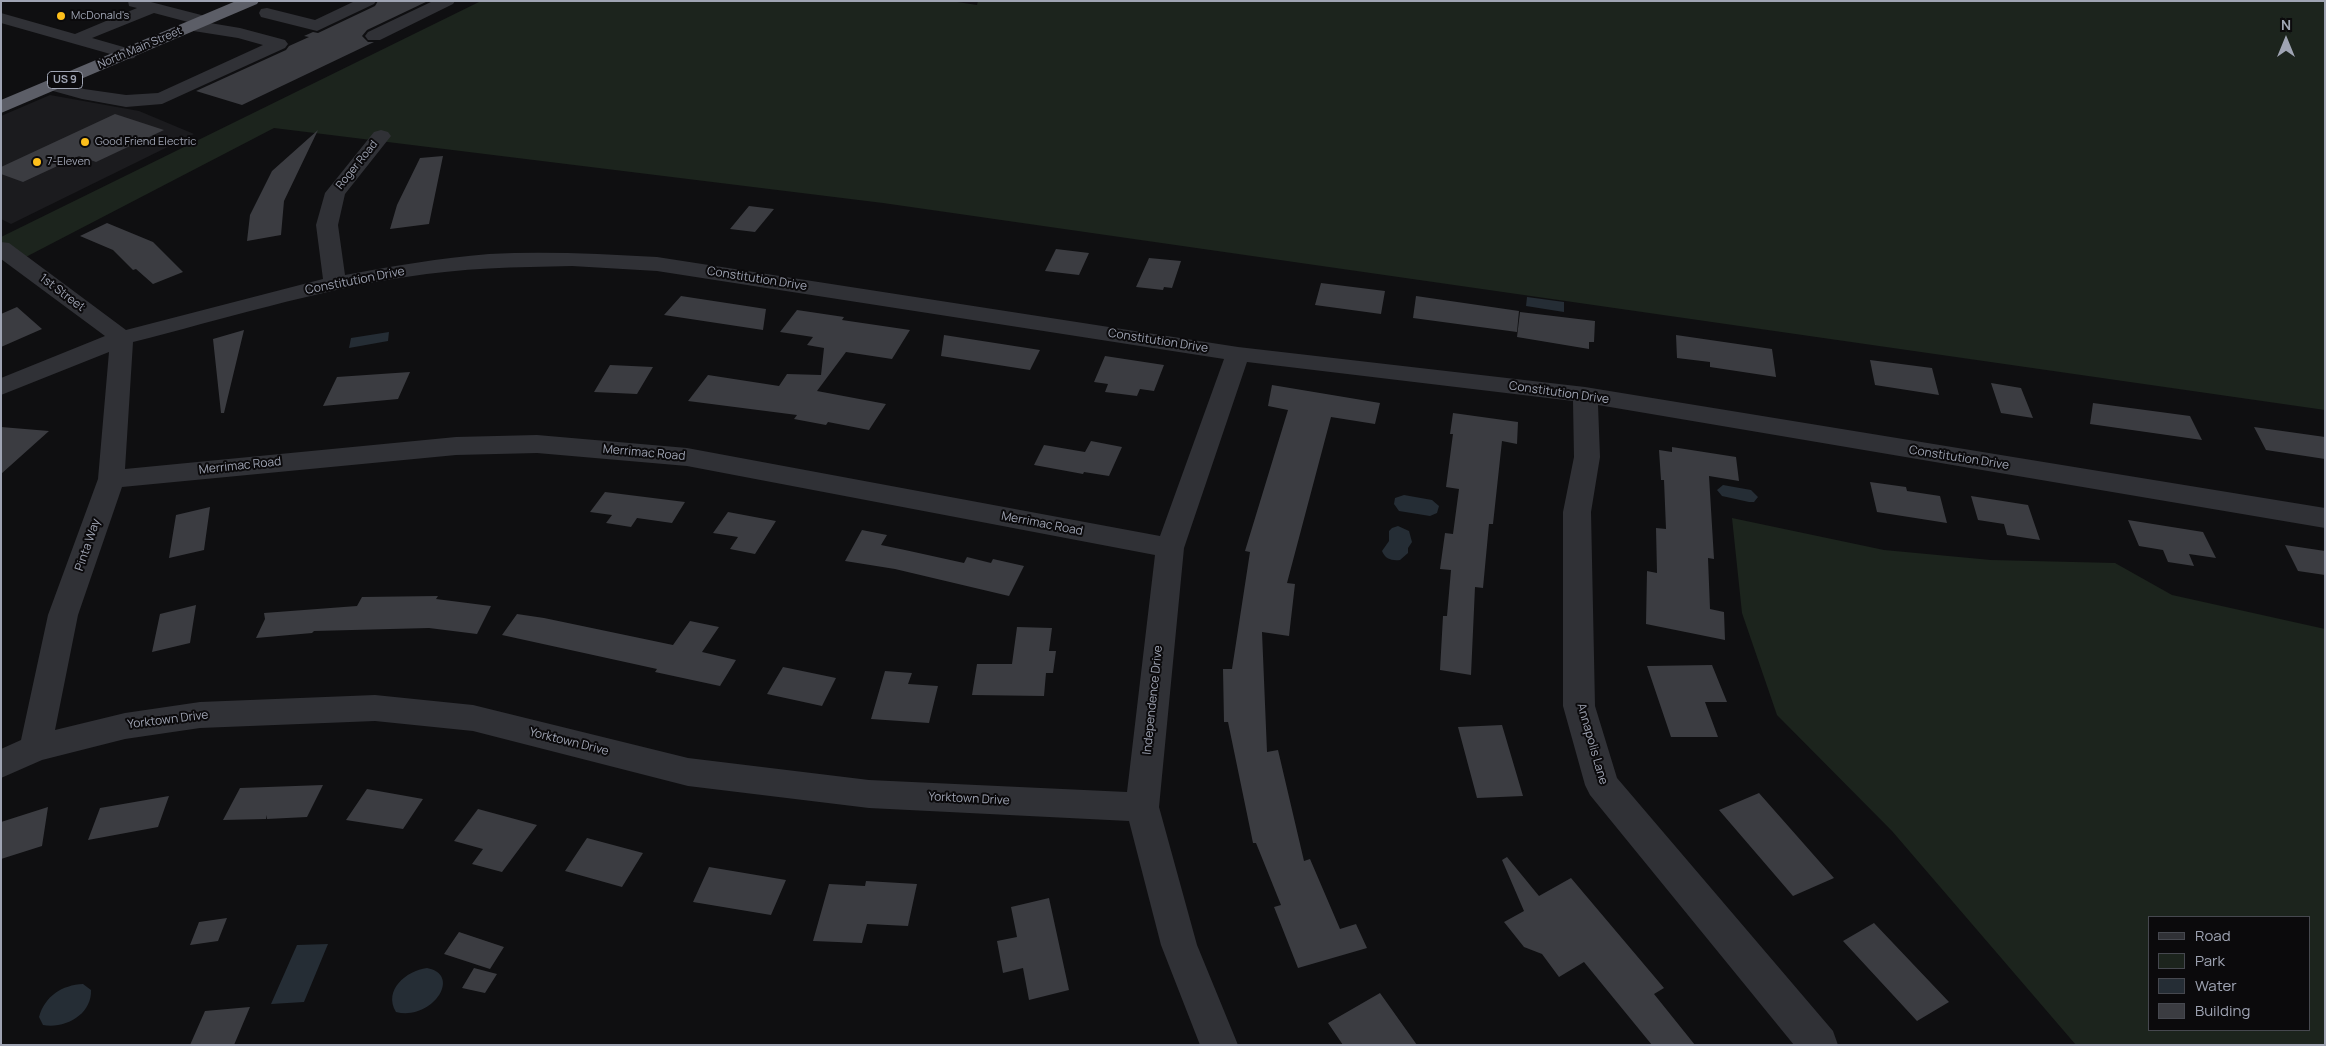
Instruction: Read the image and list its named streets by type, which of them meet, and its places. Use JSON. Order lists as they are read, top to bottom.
{
  "streets": {
    "highway": ["North Main Street", "US 9"],
    "street": [
      "Roger Road",
      "Constitution Drive",
      "1st Street",
      "Merrimac Road",
      "Pinta Way",
      "Independence Drive",
      "Yorktown Drive",
      "Annapolis Lane"
    ]
  },
  "crossings": [
    ["Roger Road", "Constitution Drive"],
    ["Constitution Drive", "1st Street"],
    ["Constitution Drive", "Pinta Way"],
    ["Constitution Drive", "Independence Drive"],
    ["Constitution Drive", "Annapolis Lane"],
    ["1st Street", "Pinta Way"],
    ["Merrimac Road", "Pinta Way"],
    ["Merrimac Road", "Independence Drive"],
    ["Pinta Way", "Yorktown Drive"],
    ["Independence Drive", "Yorktown Drive"]
  ],
  "places": ["McDonald's", "Good Friend Electric", "7-Eleven"],
  "legend": [
    "Road",
    "Park",
    "Water",
    "Building"
  ],
  "north": "top"
}
